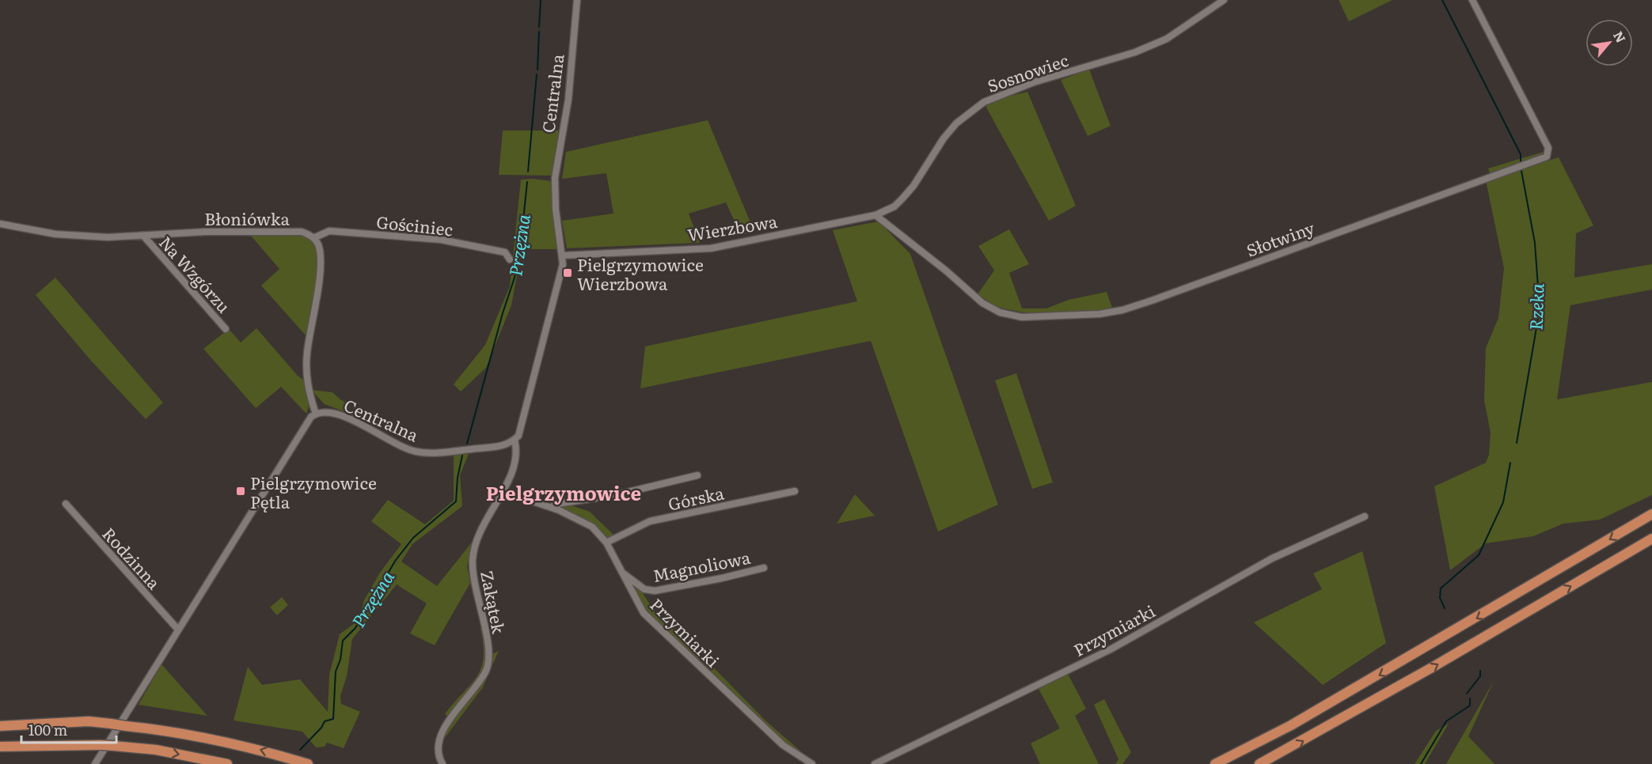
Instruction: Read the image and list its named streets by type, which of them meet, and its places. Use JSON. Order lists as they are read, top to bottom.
{
  "streets": {
    "street": [
      "Sosnowiec",
      "Centralna",
      "Błoniówka",
      "Gościniec",
      "Wierzbowa",
      "Słotwiny",
      "Na Wzgórzu",
      "Górska",
      "Rodzinna",
      "Magnoliowa",
      "Zakątek",
      "Przymiarki"
    ]
  },
  "crossings": [
    ["Sosnowiec", "Wierzbowa"],
    ["Sosnowiec", "Słotwiny"],
    ["Centralna", "Wierzbowa"],
    ["Centralna", "Zakątek"],
    ["Błoniówka", "Gościniec"],
    ["Błoniówka", "Na Wzgórzu"],
    ["Wierzbowa", "Słotwiny"],
    ["Górska", "Przymiarki"],
    ["Magnoliowa", "Przymiarki"],
    ["Zakątek", "Przymiarki"]
  ],
  "districts": ["Pielgrzymowice"],
  "water": ["Przężna", "Rzeka"],
  "places": {
    "transit": ["Pielgrzymowice Wierzbowa", "Pielgrzymowice Pętla"]
  },
  "scale_bar": "100 m",
  "north": "top right"
}
